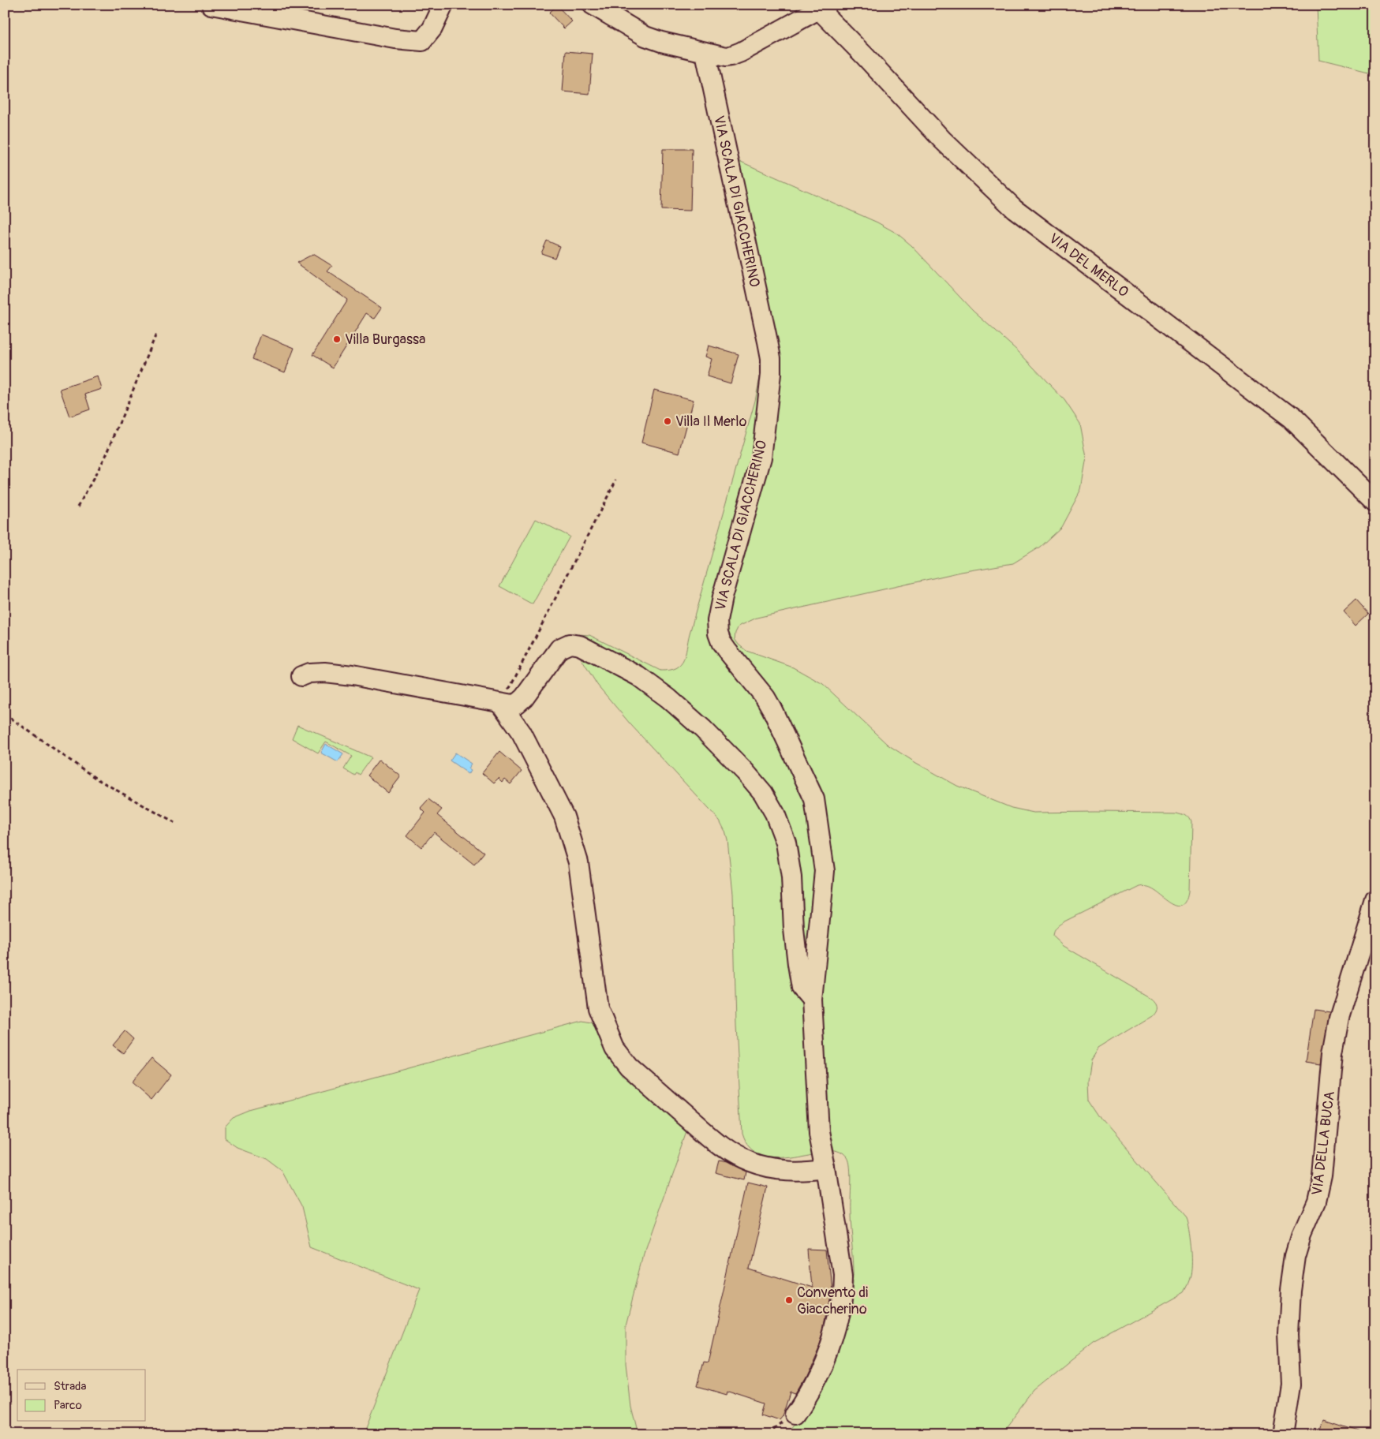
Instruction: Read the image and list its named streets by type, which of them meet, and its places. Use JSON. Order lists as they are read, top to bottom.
{
  "streets": {
    "street": ["VIA SCALA DI GIACCHERINO", "VIA DEL MERLO", "VIA DELLA BUCA"]
  },
  "places": ["Villa Burgassa", "Villa Il Merlo", "Convento di Giaccherino"],
  "legend": ["Strada", "Parco"]
}
